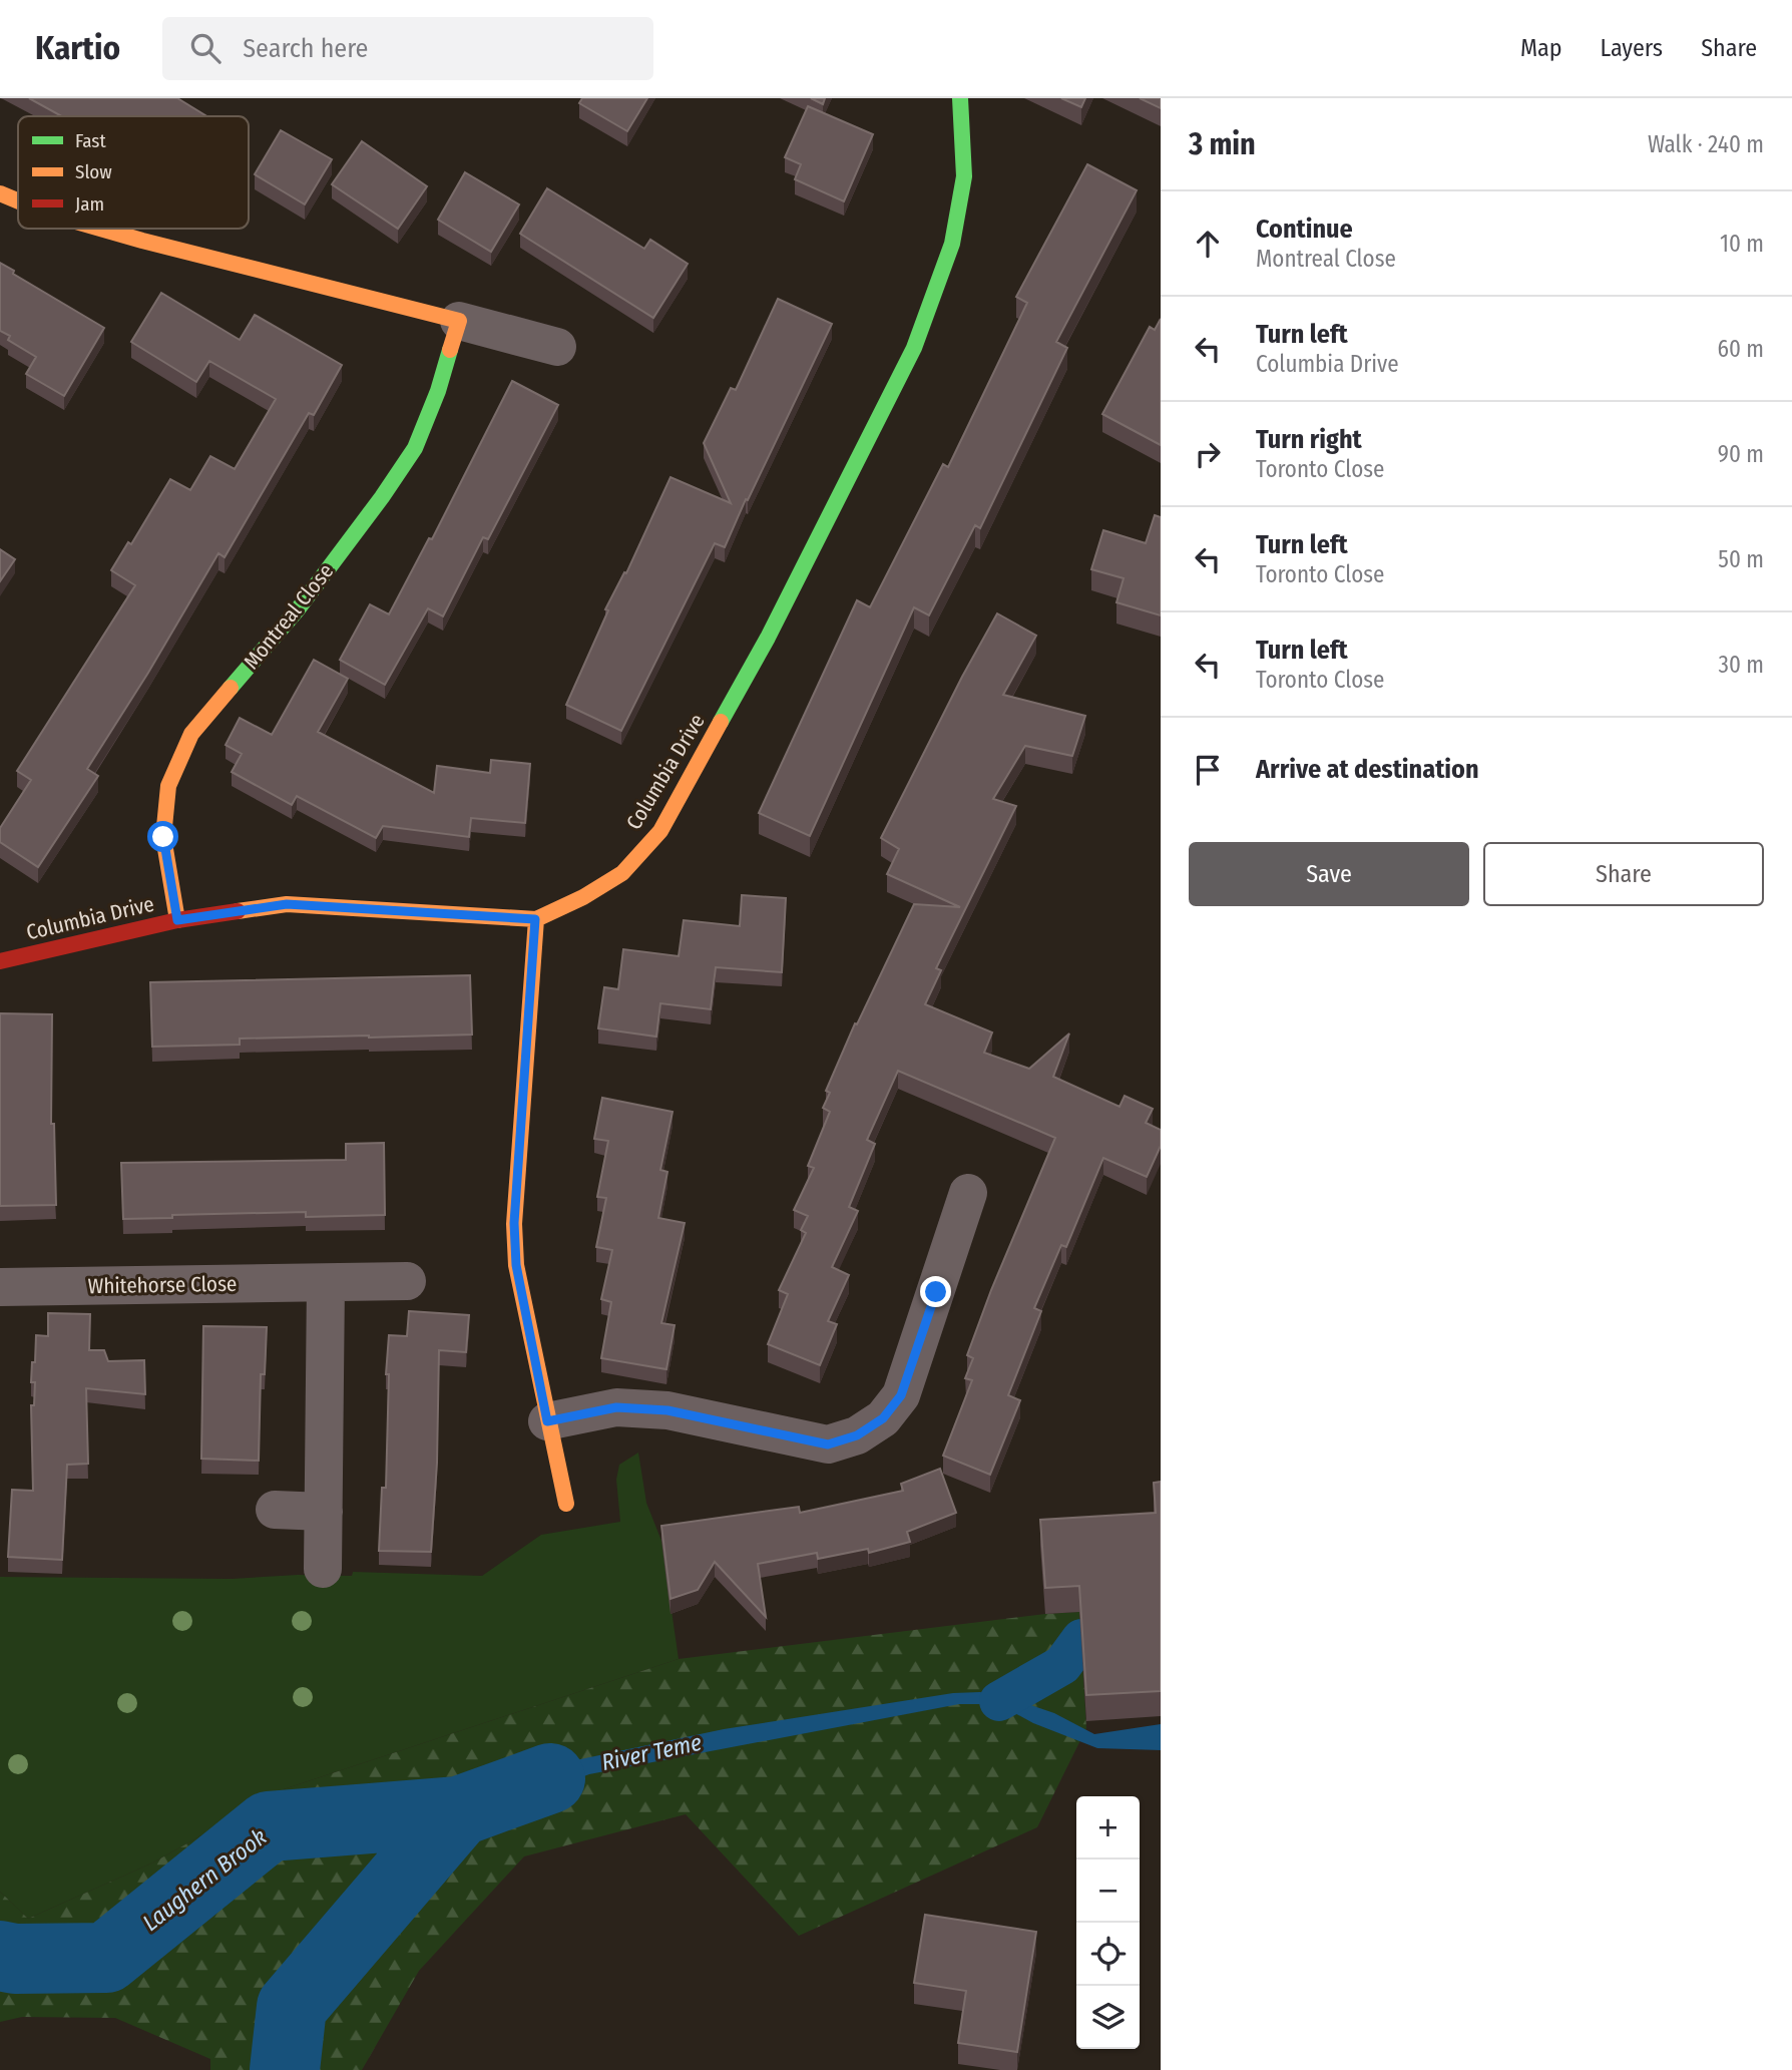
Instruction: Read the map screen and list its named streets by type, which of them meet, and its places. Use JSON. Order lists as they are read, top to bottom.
{
  "streets": {
    "street": ["Montreal Close", "Columbia Drive", "Whitehorse Close"]
  },
  "crossings": [
    ["Montreal Close", "Columbia Drive"]
  ],
  "water": ["River Teme", "Laughern Brook"],
  "legend": ["Fast", "Slow", "Jam"],
  "page": {
    "header": "Kartio",
    "search": "Search here",
    "nav": ["Map", "Layers", "Share"],
    "heading": ["3 min", "Walk · 240 m"],
    "list": [
      ["Continue", "Montreal Close", "10 m"],
      ["Turn left", "Columbia Drive", "60 m"],
      ["Turn right", "Toronto Close", "90 m"],
      ["Turn left", "Toronto Close", "50 m"],
      ["Turn left", "Toronto Close", "30 m"],
      "Arrive at destination"
    ],
    "buttons": ["Save", "Share"],
    "map_buttons": ["+", "−"]
  }
}
